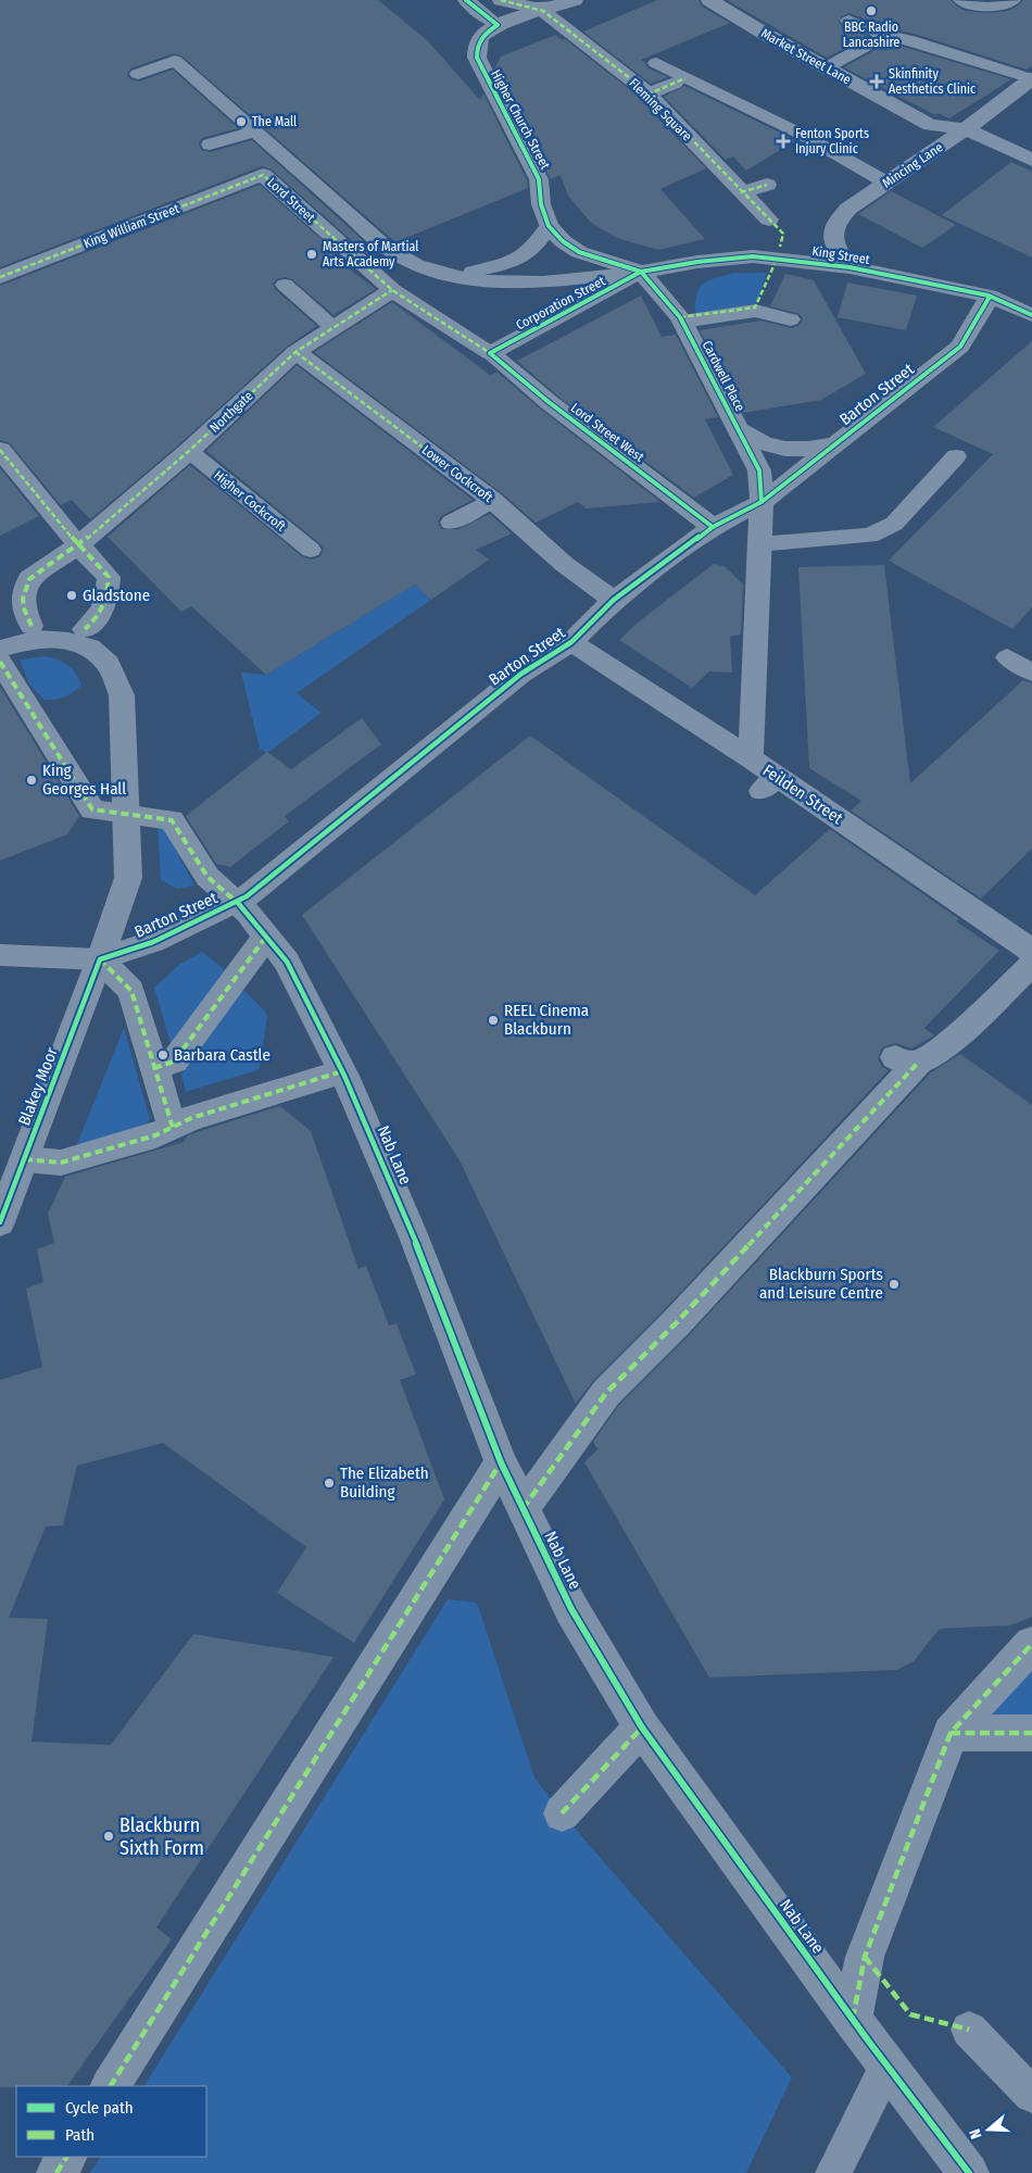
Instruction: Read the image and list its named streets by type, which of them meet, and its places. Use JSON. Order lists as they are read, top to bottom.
{
  "streets": {
    "street": [
      "Market Street Lane",
      "Fleming Square",
      "Higher Church Street",
      "Mincing Lane",
      "Lord Street",
      "King William Street",
      "King Street",
      "Corporation Street",
      "Cardwell Place",
      "Barton Street",
      "Northgate",
      "Lord Street West",
      "Lower Cockcroft",
      "Feilden Street",
      "Blakey Moor",
      "Nab Lane"
    ],
    "lane": ["Higher Cockcroft"]
  },
  "crossings": [
    ["Market Street Lane", "Mincing Lane"],
    ["Mincing Lane", "King Street"],
    ["Lord Street", "King William Street"],
    ["Lord Street", "Northgate"],
    ["Lord Street", "Lord Street West"],
    ["King Street", "Corporation Street"],
    ["King Street", "Cardwell Place"],
    ["King Street", "Barton Street"],
    ["Corporation Street", "Cardwell Place"],
    ["Corporation Street", "Lord Street West"],
    ["Cardwell Place", "Barton Street"],
    ["Cardwell Place", "Feilden Street"],
    ["Barton Street", "Lord Street West"],
    ["Barton Street", "Lower Cockcroft"],
    ["Barton Street", "Feilden Street"],
    ["Barton Street", "Blakey Moor"],
    ["Barton Street", "Nab Lane"],
    ["Northgate", "Lord Street West"],
    ["Northgate", "Lower Cockcroft"],
    ["Northgate", "Higher Cockcroft"],
    ["Northgate", "Blakey Moor"],
    ["Blakey Moor", "Nab Lane"]
  ],
  "places": {
    "other": [
      "BBC Radio Lancashire",
      "The Mall",
      "Masters of Martial Arts Academy",
      "Gladstone",
      "King Georges Hall",
      "REEL Cinema Blackburn",
      "Barbara Castle",
      "Blackburn Sports and Leisure Centre",
      "The Elizabeth Building",
      "Blackburn Sixth Form"
    ],
    "health": ["Skinfinity Aesthetics Clinic", "Fenton Sports Injury Clinic"]
  },
  "legend": ["Cycle path", "Path"],
  "north": "left"
}
